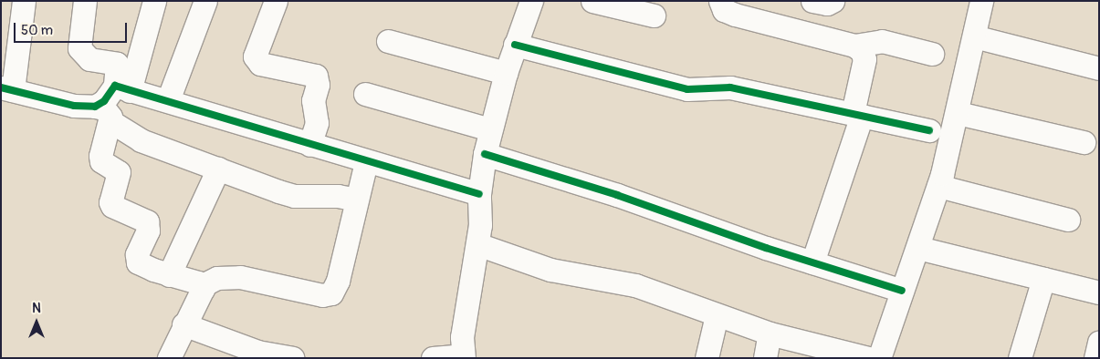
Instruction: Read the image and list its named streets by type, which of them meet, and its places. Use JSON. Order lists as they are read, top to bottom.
{
  "scale_bar": "50 m",
  "north": "top"
}
